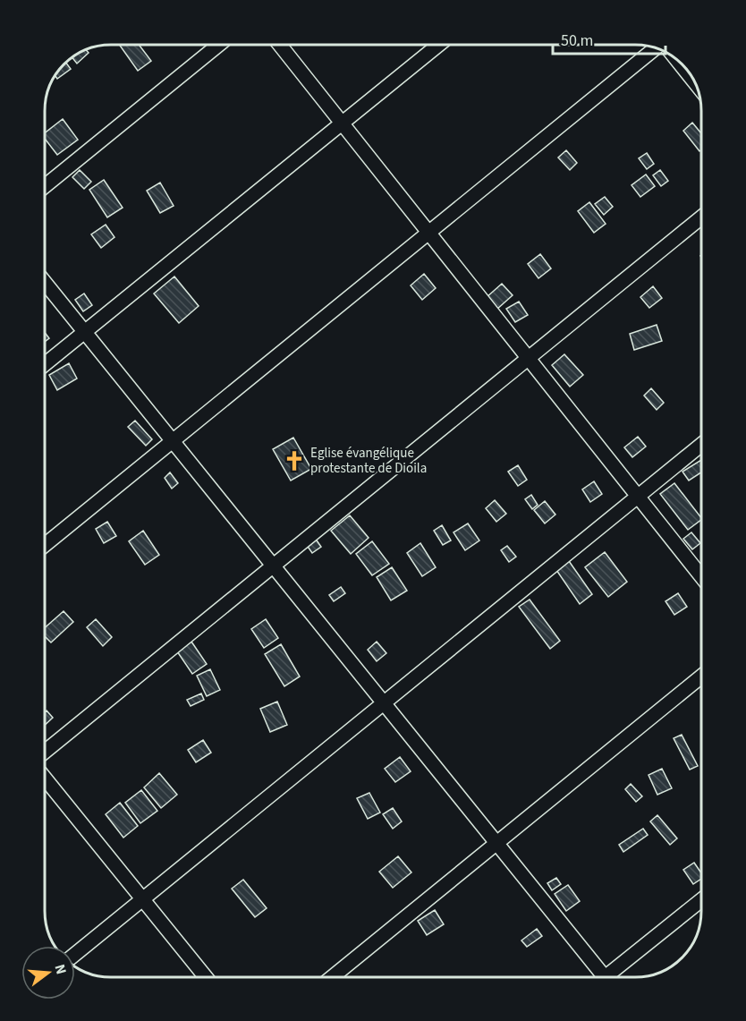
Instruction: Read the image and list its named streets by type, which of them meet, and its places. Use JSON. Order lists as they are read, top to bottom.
{
  "places": {
    "church": ["Eglise évangélique protestante de Dioila"]
  },
  "scale_bar": "50 m",
  "north": "right"
}
